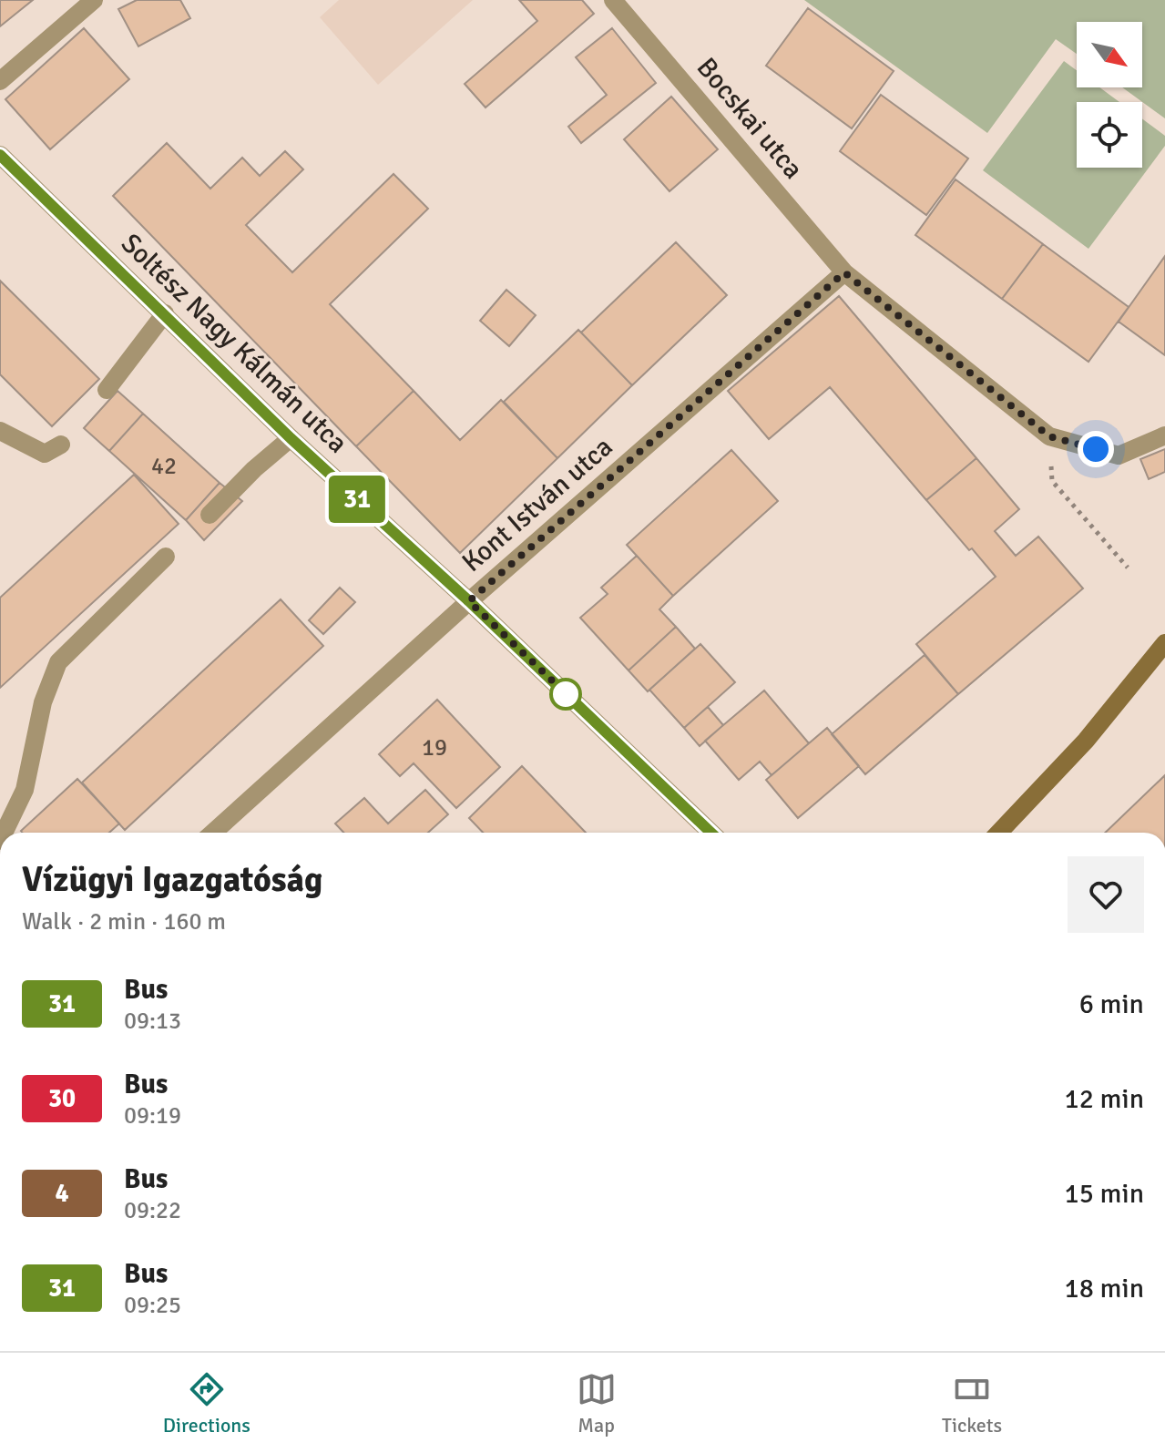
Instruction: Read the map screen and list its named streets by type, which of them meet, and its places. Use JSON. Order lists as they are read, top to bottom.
{
  "streets": {
    "street": ["Bocskai utca", "Soltész Nagy Kálmán utca", "Kont István utca"]
  },
  "crossings": [
    ["Bocskai utca", "Kont István utca"],
    ["Soltész Nagy Kálmán utca", "Kont István utca"]
  ],
  "lines": ["bus line 31"],
  "house_numbers": ["42", "19"],
  "north": "bottom right",
  "page": {
    "on_map": "31",
    "heading": ["Vízügyi Igazgatóság", "Walk · 2 min · 160 m"],
    "list": [
      {
        "mark": "31",
        "name": "Bus",
        "note": "09:13",
        "value": "6 min"
      },
      {
        "mark": "30",
        "name": "Bus",
        "note": "09:19",
        "value": "12 min"
      },
      {
        "mark": "4",
        "name": "Bus",
        "note": "09:22",
        "value": "15 min"
      },
      {
        "mark": "31",
        "name": "Bus",
        "note": "09:25",
        "value": "18 min"
      }
    ],
    "tabs": ["Directions", "Map", "Tickets"]
  }
}
